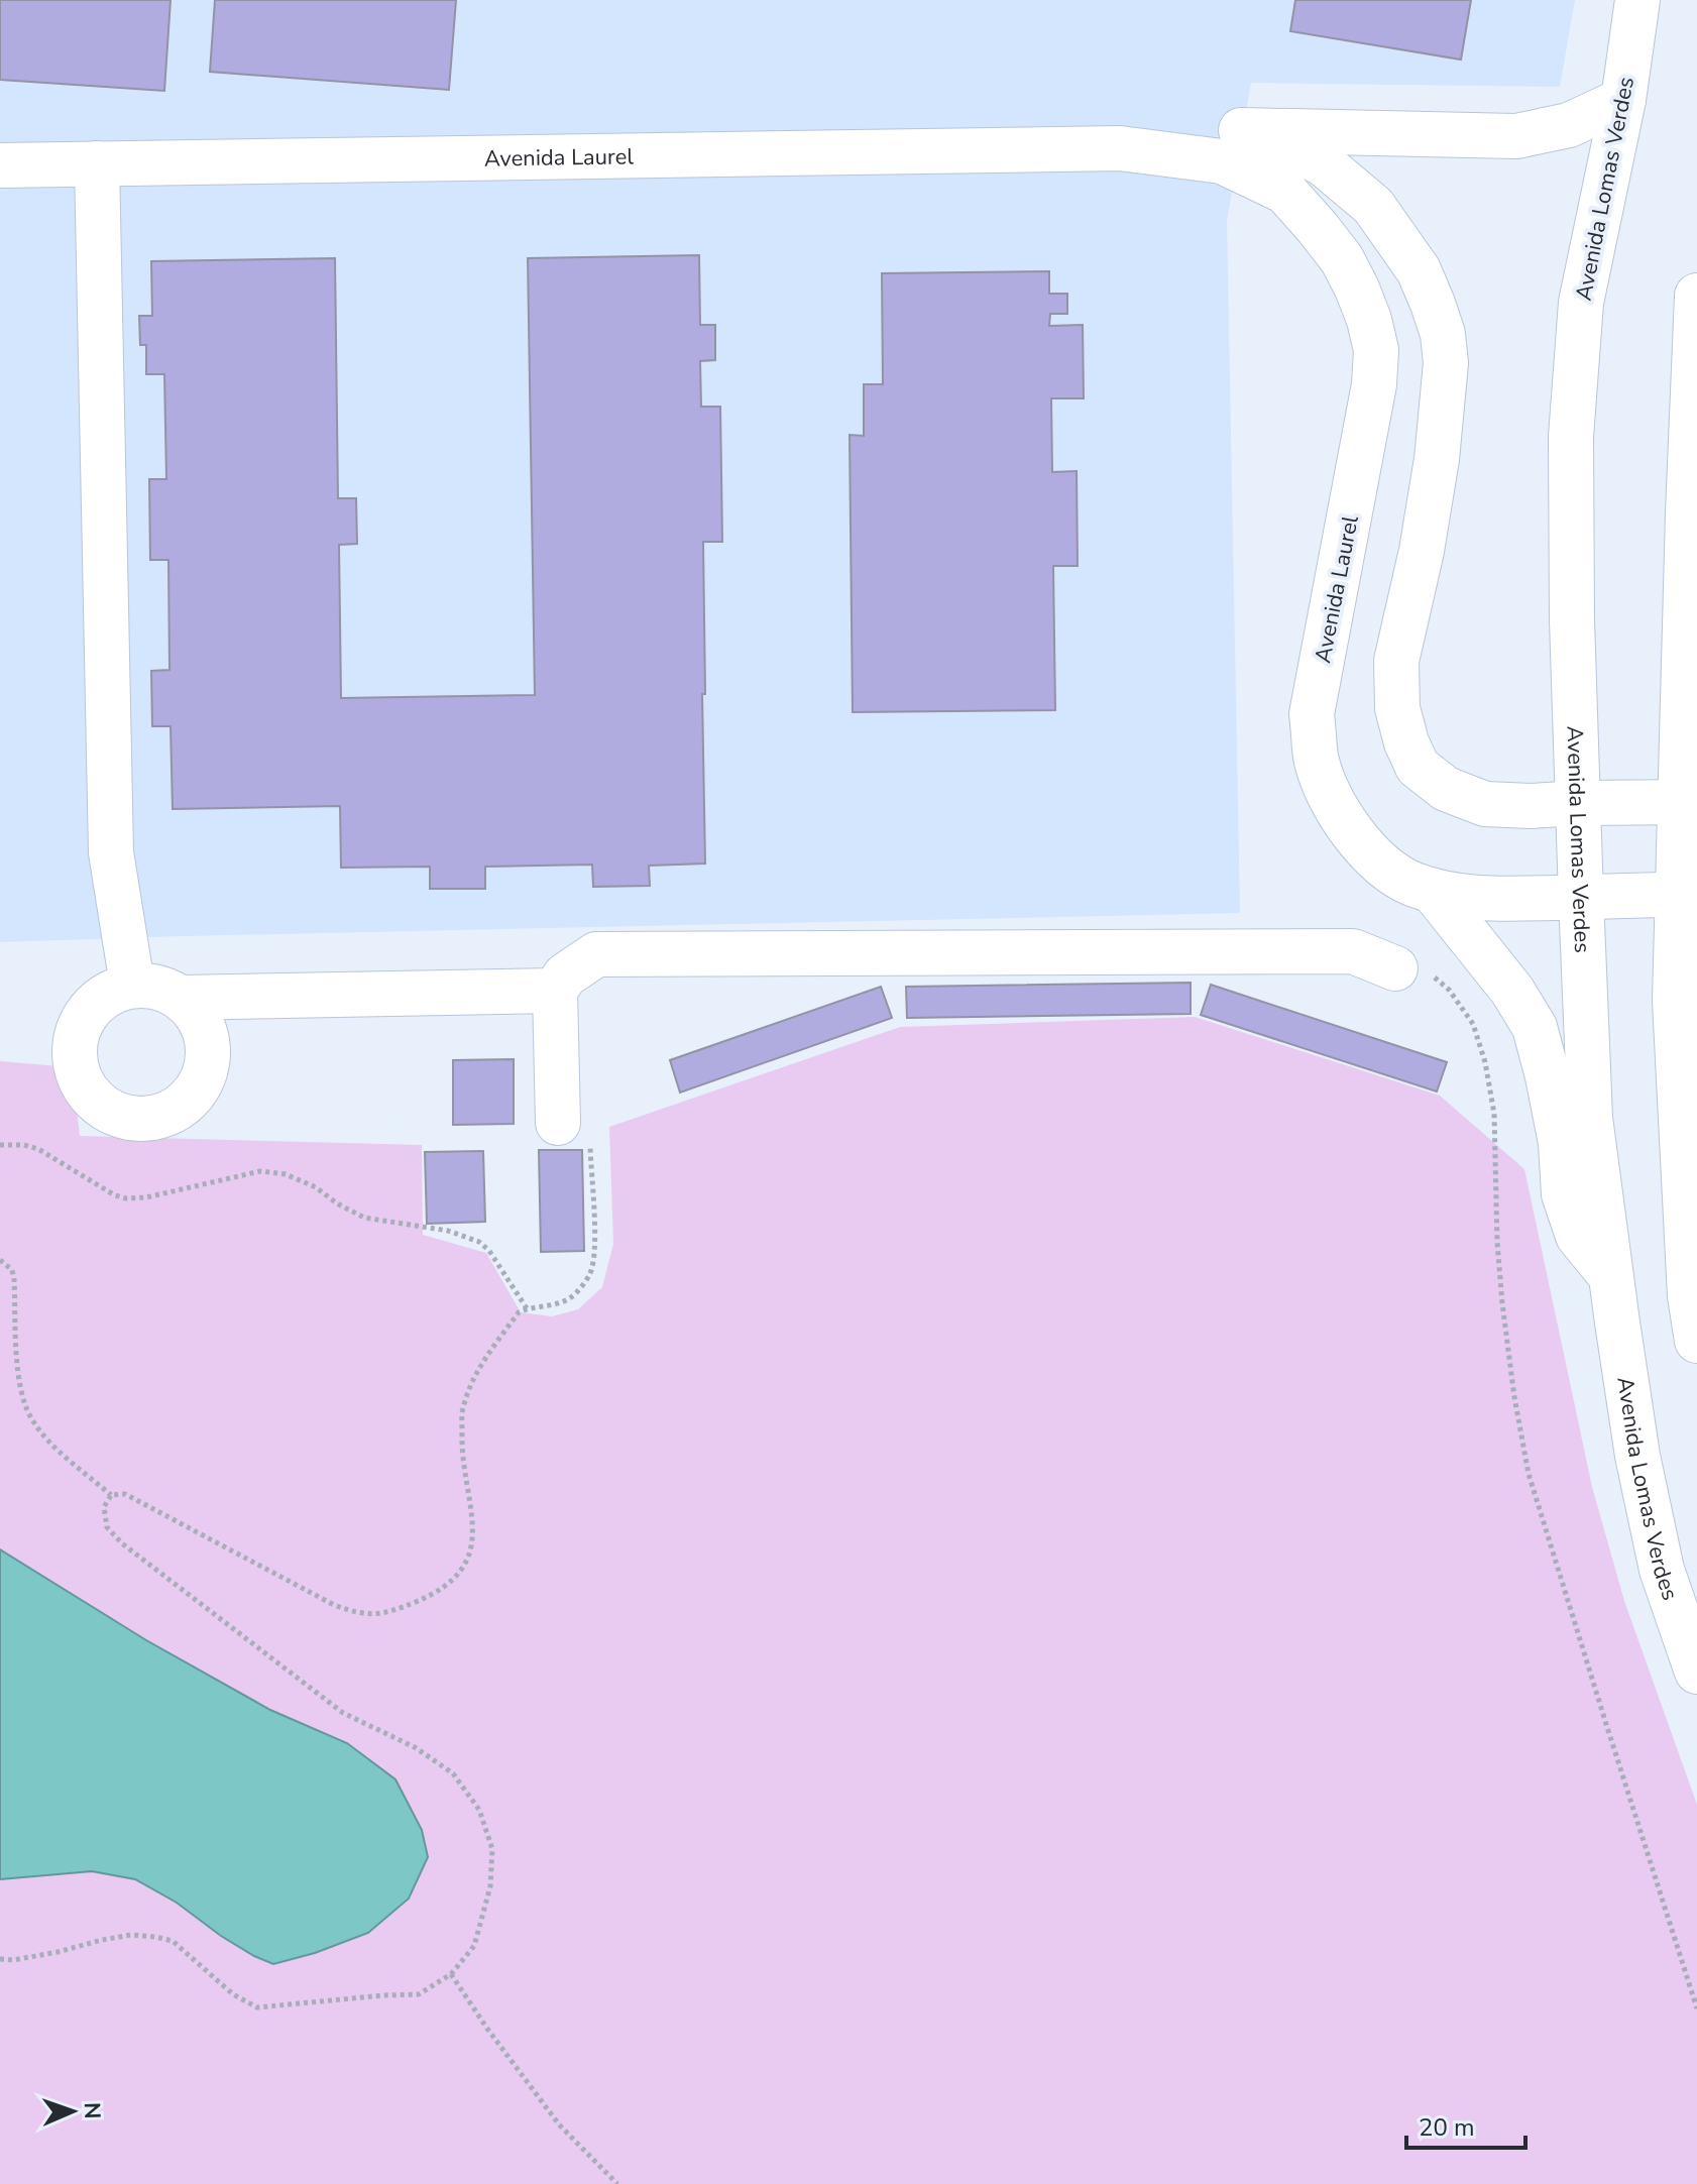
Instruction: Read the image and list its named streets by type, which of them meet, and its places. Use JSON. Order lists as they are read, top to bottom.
{
  "streets": {
    "main road": ["Avenida Laurel", "Avenida Lomas Verdes"]
  },
  "crossings": [
    ["Avenida Laurel", "Avenida Lomas Verdes"]
  ],
  "scale_bar": "20 m",
  "north": "right"
}
